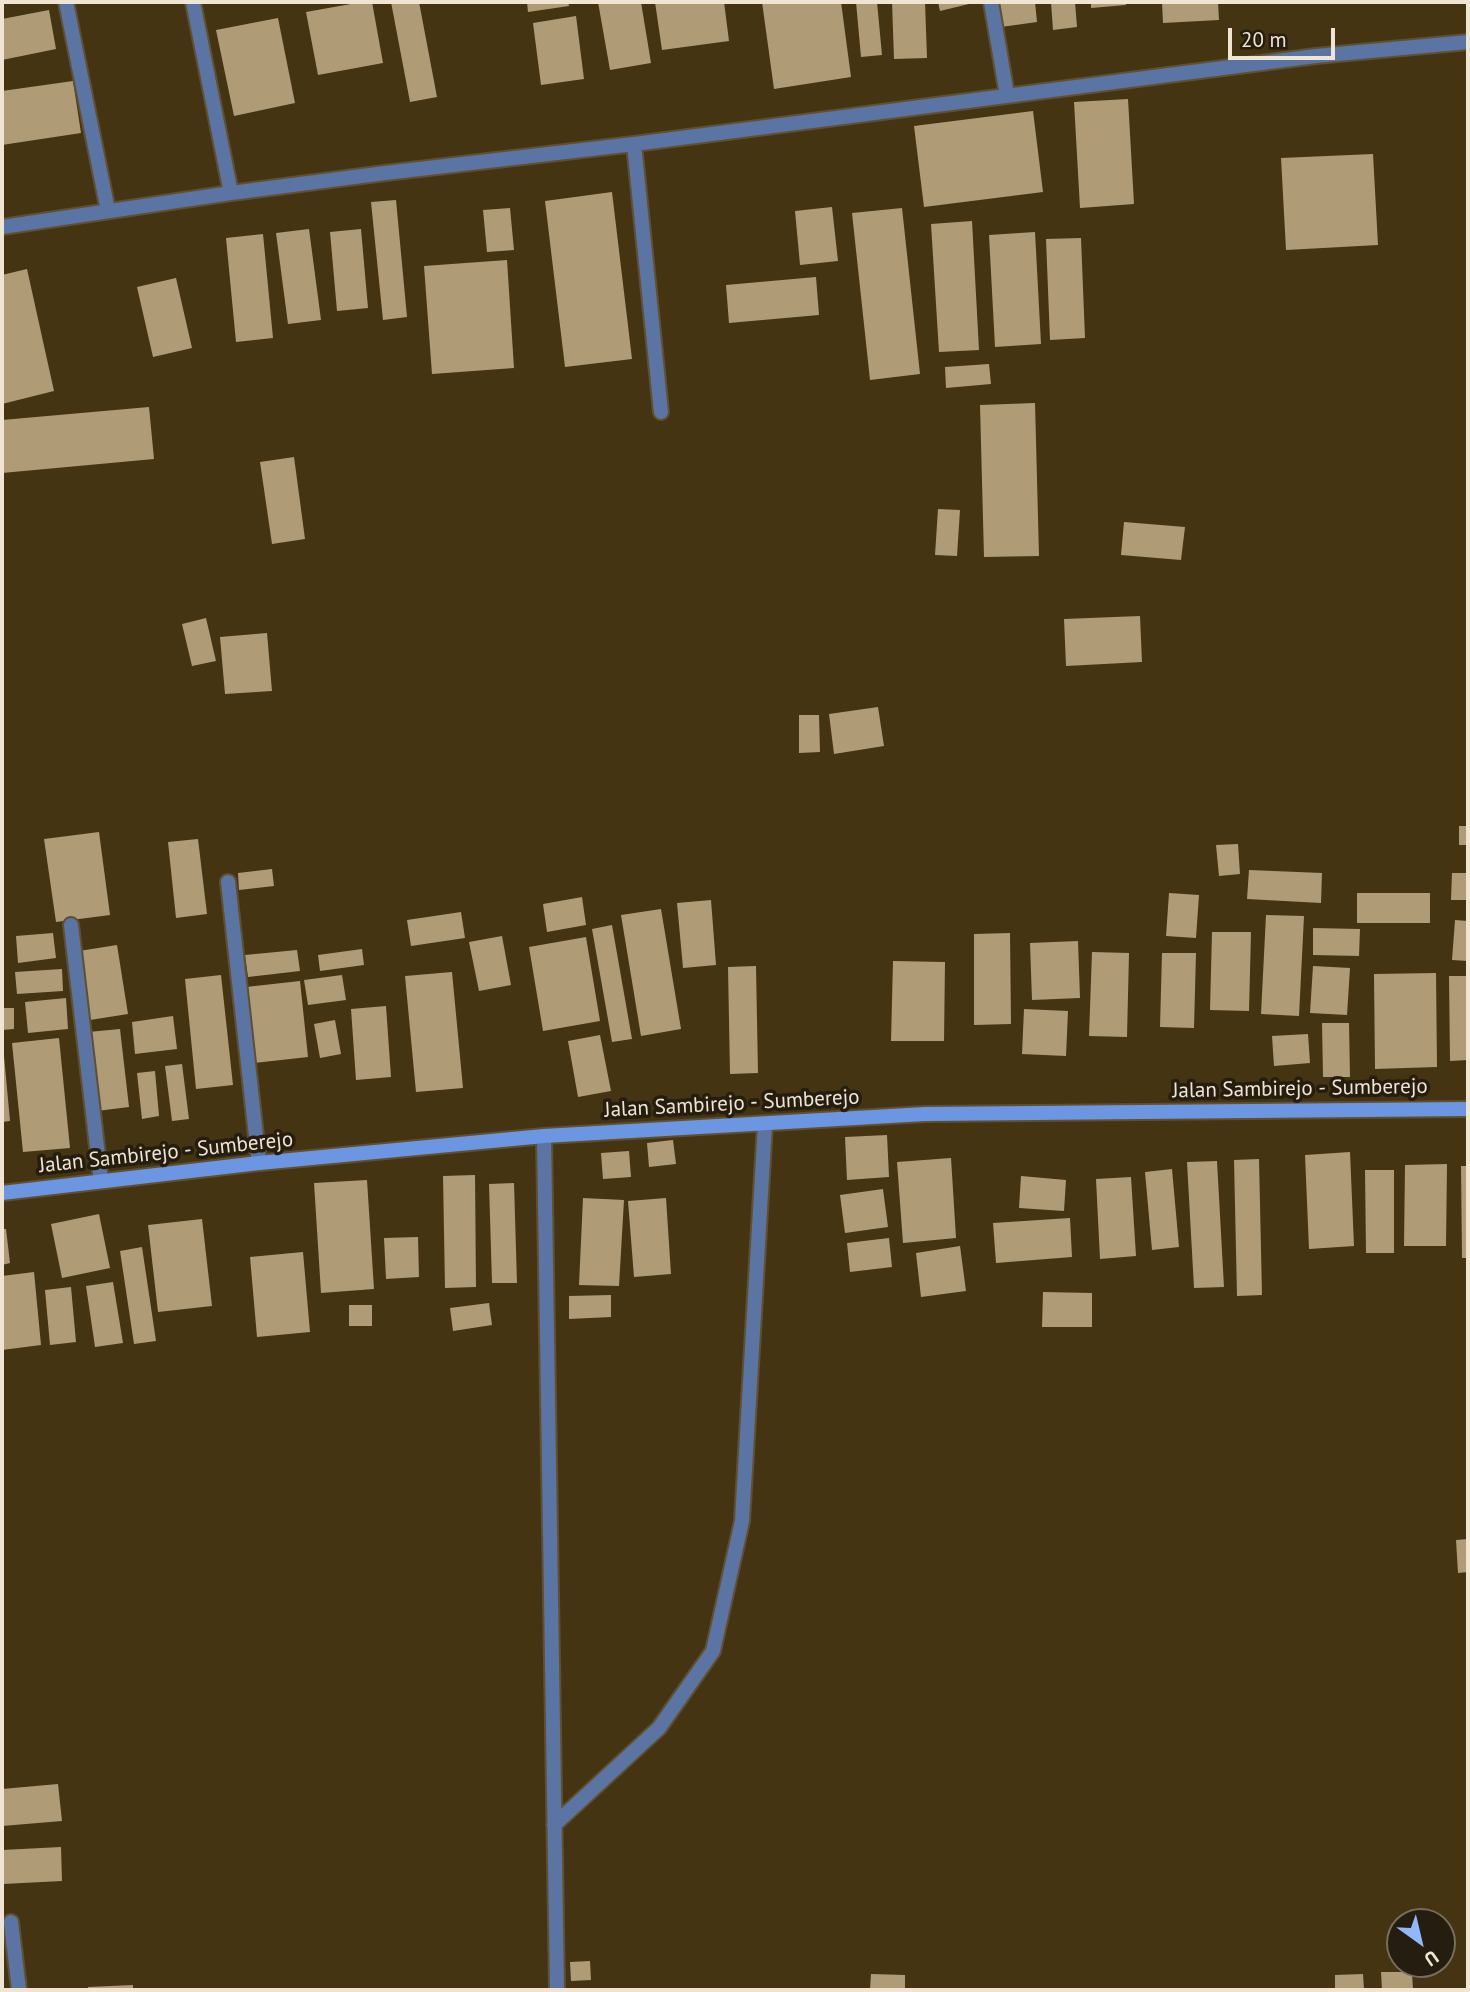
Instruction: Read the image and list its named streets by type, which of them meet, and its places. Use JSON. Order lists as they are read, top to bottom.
{
  "streets": {
    "main road": ["Jalan Sambirejo - Sumberejo"]
  },
  "scale_bar": "20 m",
  "north": "bottom right"
}
